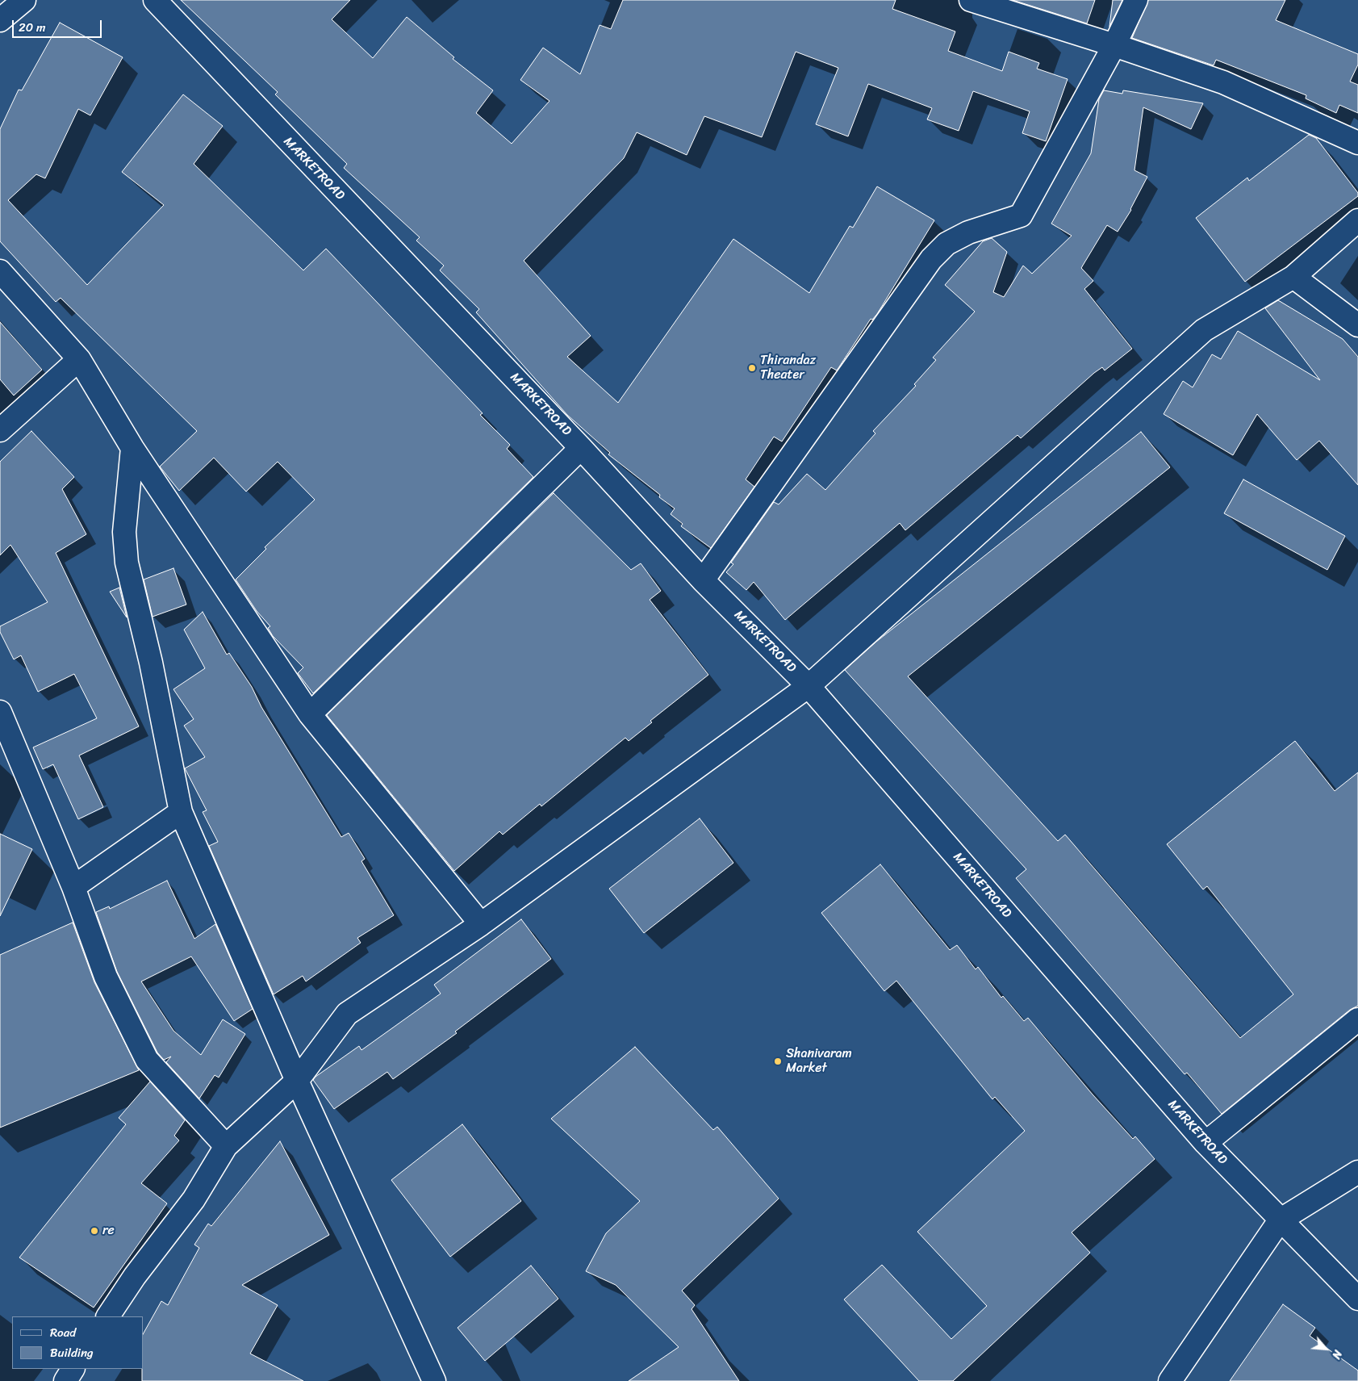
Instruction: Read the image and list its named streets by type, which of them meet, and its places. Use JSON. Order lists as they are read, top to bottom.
{
  "streets": {
    "street": ["MARKETROAD"]
  },
  "places": ["Thirandaz Theater", "Shanivaram Market", "re"],
  "legend": ["Road", "Building"],
  "scale_bar": "20 m",
  "north": "bottom right"
}
